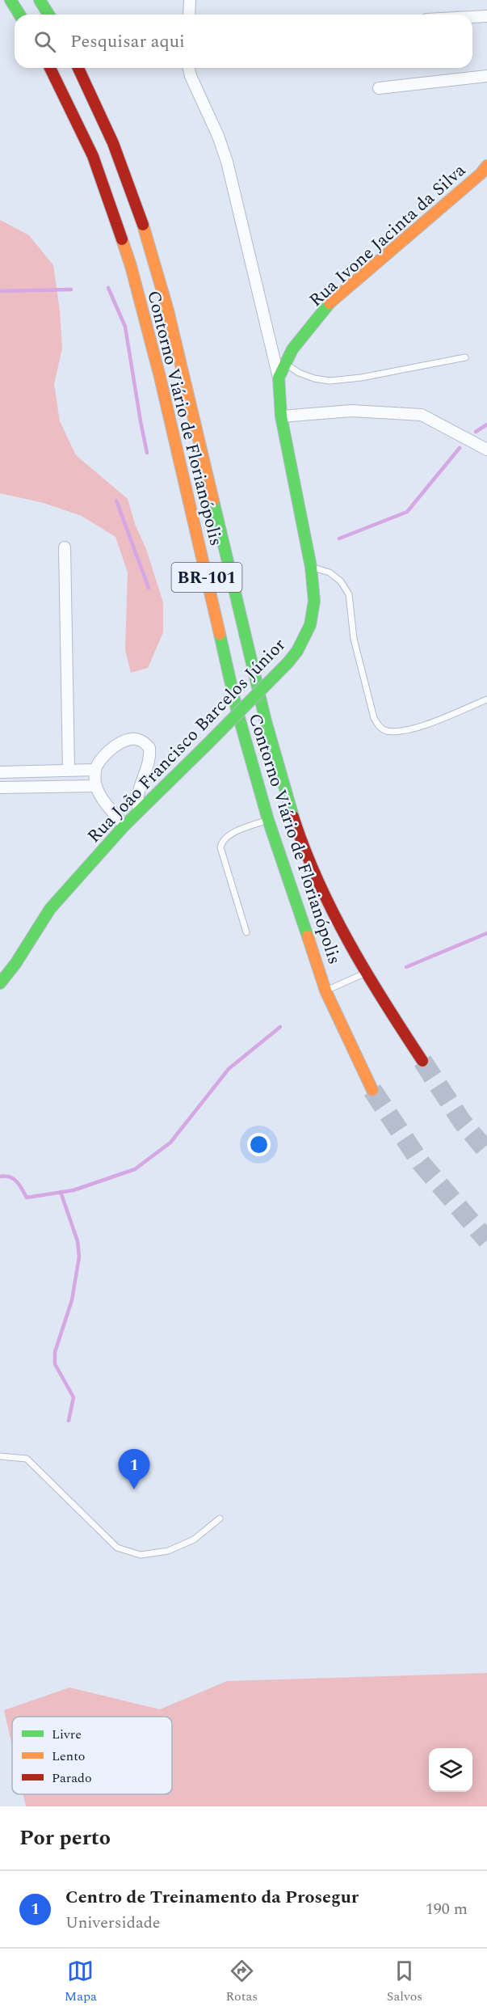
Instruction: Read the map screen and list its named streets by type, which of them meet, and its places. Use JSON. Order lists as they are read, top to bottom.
{
  "streets": {
    "main road": [
      "Rua Ivone Jacinta da Silva",
      "Contorno Viário de Florianópolis",
      "BR-101",
      "Rua João Francisco Barcelos Júnior"
    ]
  },
  "crossings": [
    ["Rua Ivone Jacinta da Silva", "Rua João Francisco Barcelos Júnior"]
  ],
  "legend": ["Livre", "Lento", "Parado"],
  "page": {
    "search": "Pesquisar aqui",
    "pins": "1",
    "heading": "Por perto",
    "list": [
      {
        "mark": "1",
        "name": "Centro de Treinamento da Prosegur",
        "note": "Universidade",
        "value": "190 m"
      }
    ],
    "nav": ["Mapa", "Rotas", "Salvos"]
  }
}
